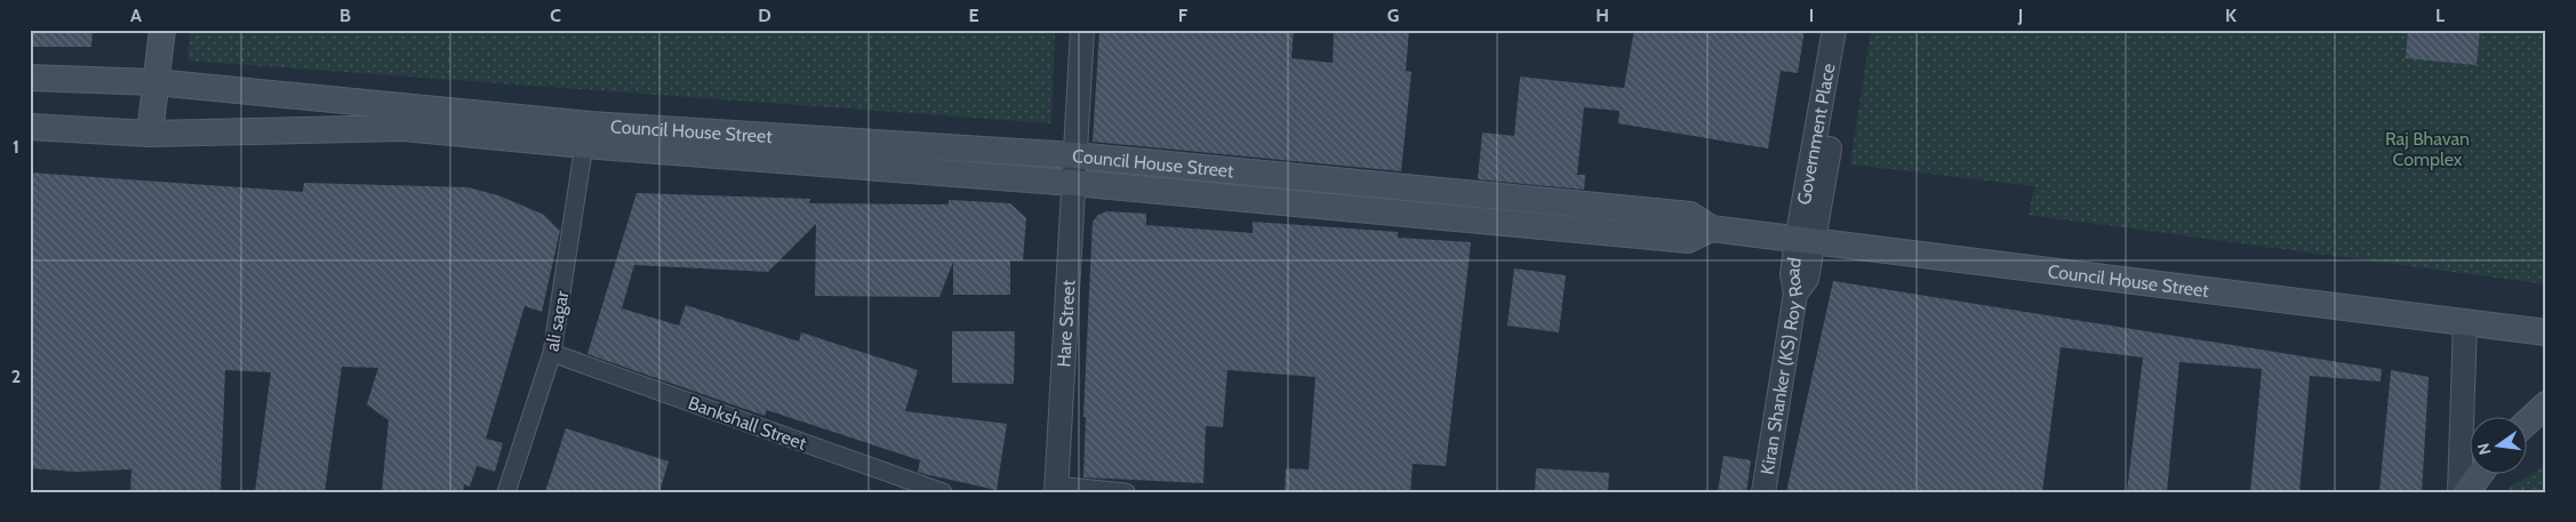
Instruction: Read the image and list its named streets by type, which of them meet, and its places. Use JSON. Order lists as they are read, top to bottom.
{
  "streets": {
    "main road": ["Council House Street"],
    "street": [
      "Government Place",
      "ali sagar",
      "Hare Street",
      "Kiran Shanker (KS) Roy Road",
      "Bankshall Street"
    ]
  },
  "crossings": [
    ["Council House Street", "Government Place"],
    ["Council House Street", "ali sagar"],
    ["Council House Street", "Hare Street"],
    ["Council House Street", "Kiran Shanker (KS) Roy Road"],
    ["Government Place", "Kiran Shanker (KS) Roy Road"],
    ["ali sagar", "Bankshall Street"]
  ],
  "parks": ["Raj Bhavan Complex"],
  "north": "left",
  "grid": {
    "columns": [
      "A",
      "B",
      "C",
      "D",
      "E",
      "F",
      "G",
      "H",
      "I",
      "J",
      "K",
      "L"
    ],
    "rows": ["1", "2"]
  }
}
